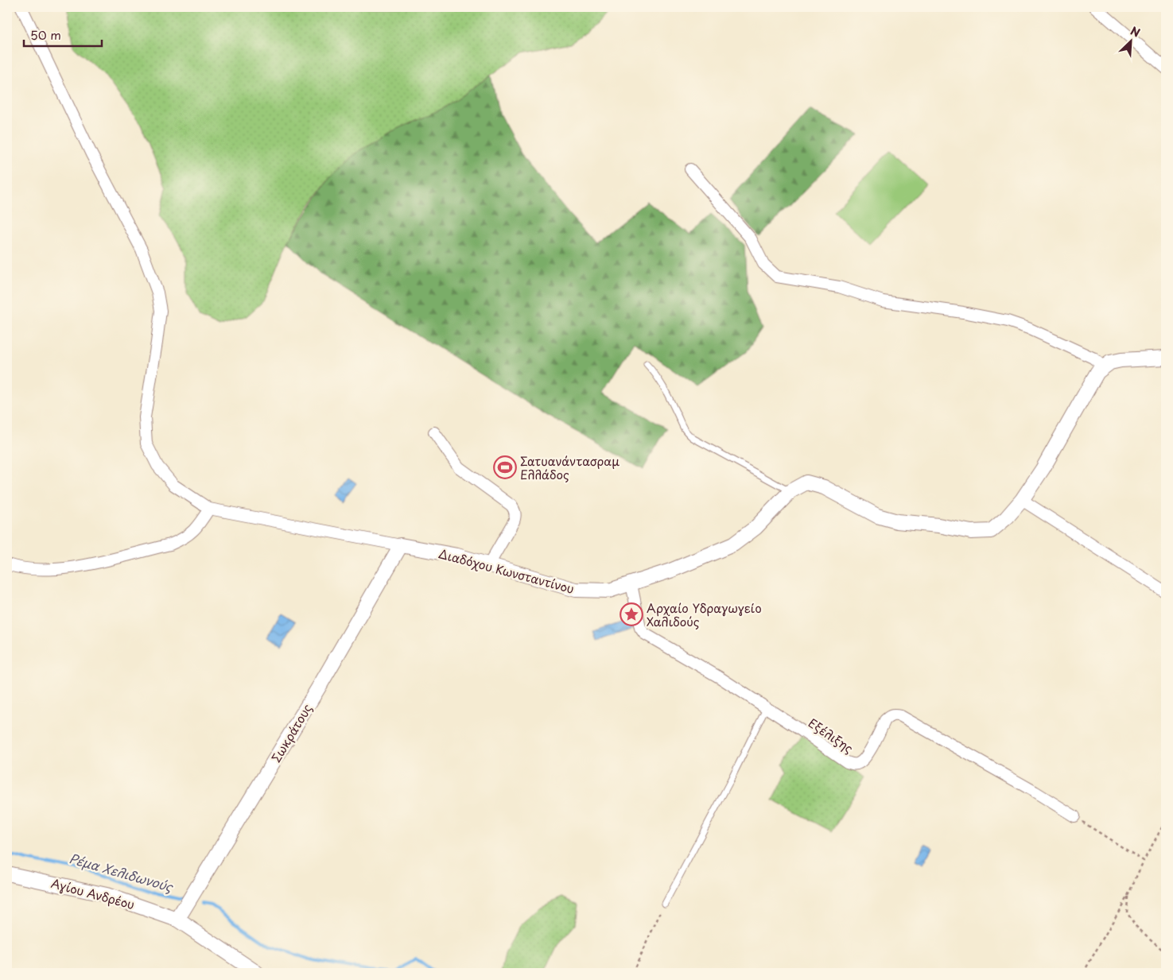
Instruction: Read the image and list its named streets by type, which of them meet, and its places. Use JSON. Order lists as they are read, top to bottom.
{
  "streets": {
    "street": [
      "Διαδόχου Κωνσταντίνου",
      "Σωκράτους",
      "Εξέλιξης",
      "Αγίου Ανδρέου"
    ]
  },
  "crossings": [
    ["Διαδόχου Κωνσταντίνου", "Σωκράτους"],
    ["Διαδόχου Κωνσταντίνου", "Εξέλιξης"],
    ["Σωκράτους", "Αγίου Ανδρέου"]
  ],
  "water": ["Ρέμα Χελιδωνούς"],
  "places": {
    "sports": ["Σατυανάντασραμ Ελλάδος"],
    "place": ["Αρχαίο Υδραγωγείο Χαλιδούς"]
  },
  "scale_bar": "50 m",
  "north": "top right"
}
